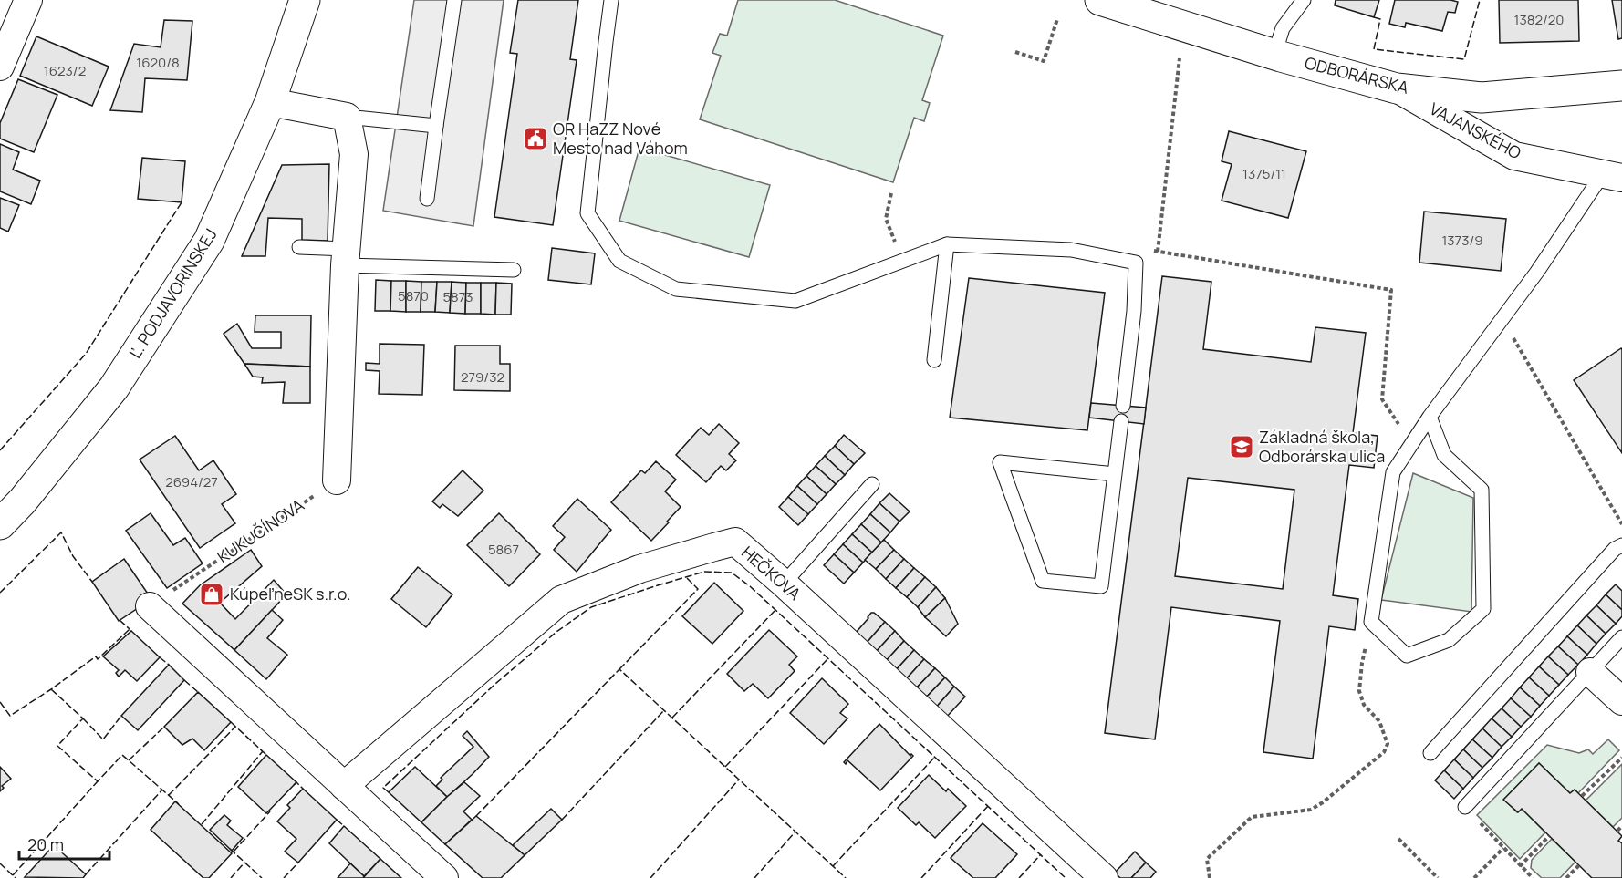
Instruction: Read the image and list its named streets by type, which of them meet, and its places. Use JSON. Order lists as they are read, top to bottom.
{
  "streets": {
    "main road": ["ODBORÁRSKA", "Ľ. PODJAVORINSKEJ"],
    "street": ["VAJANSKÉHO", "HEČKOVA"],
    "path": ["KUKUČÍNOVA"]
  },
  "crossings": [
    ["ODBORÁRSKA", "VAJANSKÉHO"]
  ],
  "places": {
    "public building": ["OR HaZZ Nové Mesto nad Váhom"],
    "school or university": ["Základná škola, Odborárska ulica"],
    "shop": ["KúpeľneSK s.r.o."]
  },
  "house_numbers": [
    "1382/20",
    "1620/8",
    "1623/2",
    "1375/11",
    "1373/9",
    "5870",
    "5873",
    "279/32",
    "2694/27",
    "5867"
  ],
  "scale_bar": "20 m"
}
